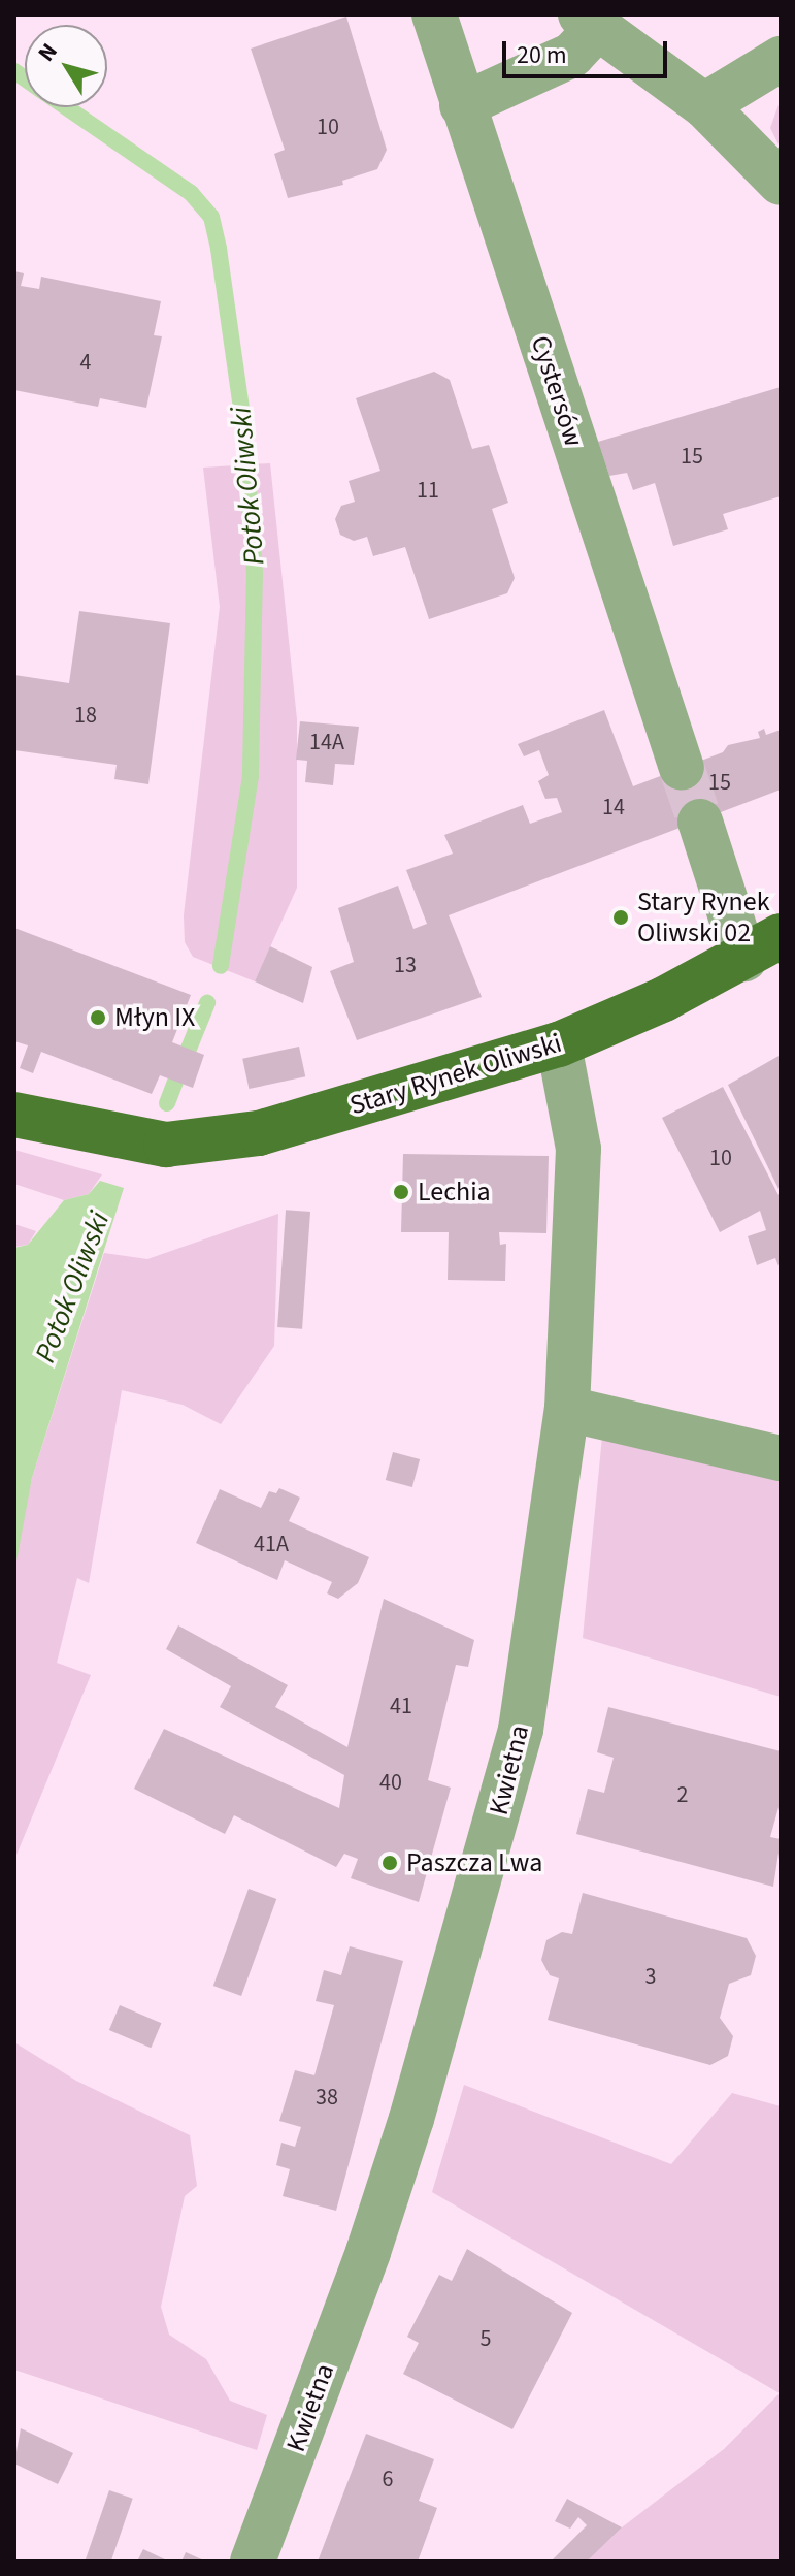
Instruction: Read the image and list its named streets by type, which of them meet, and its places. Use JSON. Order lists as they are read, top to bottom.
{
  "streets": {
    "main road": ["Stary Rynek Oliwski"],
    "street": ["Cystersów", "Kwietna"]
  },
  "crossings": [
    ["Stary Rynek Oliwski", "Kwietna"]
  ],
  "water": ["Potok Oliwski"],
  "places": [
    "Stary Rynek Oliwski 02",
    "Młyn IX",
    "Lechia",
    "Paszcza Lwa"
  ],
  "house_numbers": [
    "10",
    "4",
    "15",
    "11",
    "18",
    "14A",
    "15",
    "14",
    "13",
    "10",
    "41A",
    "41",
    "40",
    "2",
    "3",
    "38",
    "5",
    "6"
  ],
  "scale_bar": "20 m",
  "north": "top left"
}
